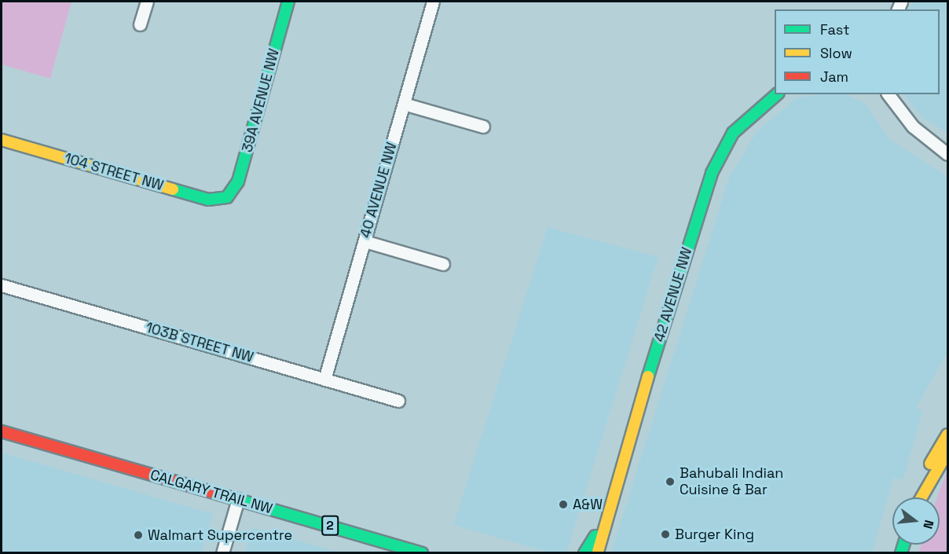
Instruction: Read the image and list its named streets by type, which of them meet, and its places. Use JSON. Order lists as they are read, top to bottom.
{
  "streets": {
    "main road": [
      "39A AVENUE NW",
      "104 STREET NW",
      "42 AVENUE NW",
      "CALGARY TRAIL NW",
      "2"
    ],
    "street": ["40 AVENUE NW", "103B STREET NW"]
  },
  "crossings": [
    ["39A AVENUE NW", "104 STREET NW"],
    ["40 AVENUE NW", "103B STREET NW"]
  ],
  "places": [
    "Bahubali Indian Cuisine & Bar",
    "A&W",
    "Burger King",
    "Walmart Supercentre"
  ],
  "legend": ["Fast", "Slow", "Jam"],
  "north": "right"
}
